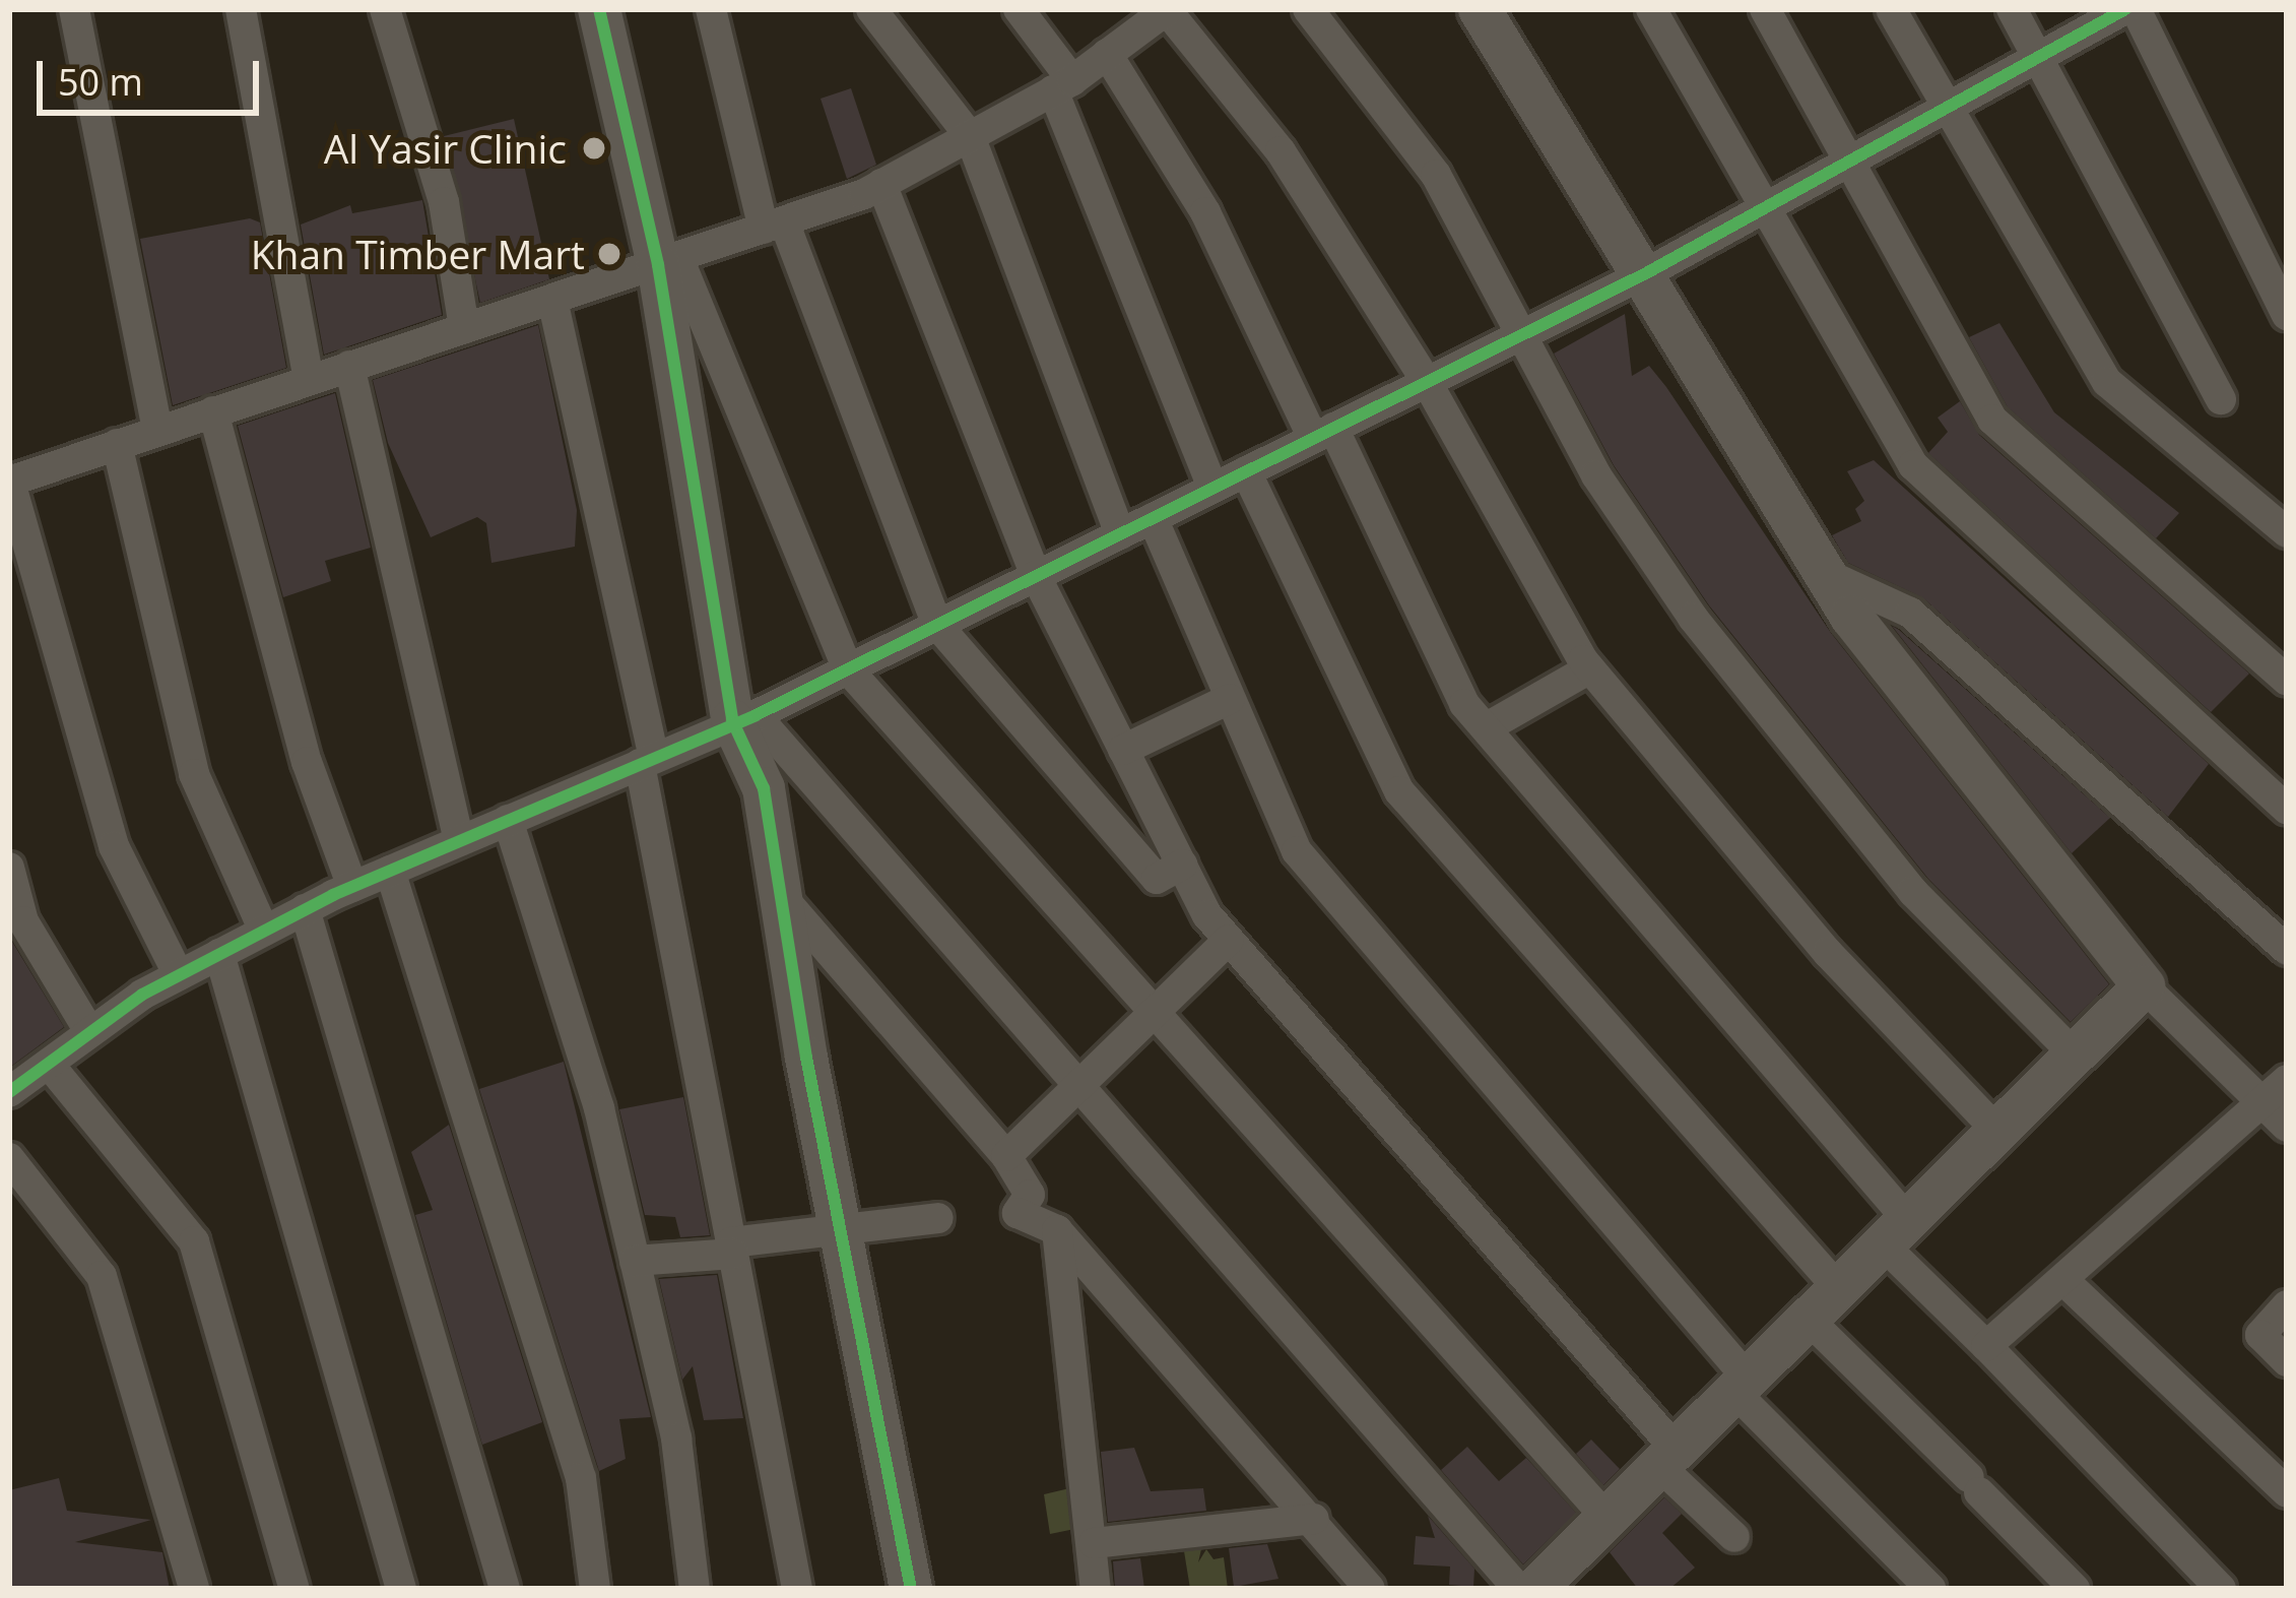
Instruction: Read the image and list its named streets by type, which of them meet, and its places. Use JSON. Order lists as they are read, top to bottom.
{
  "places": ["Al Yasir Clinic", "Khan Timber Mart"],
  "scale_bar": "50 m"
}
